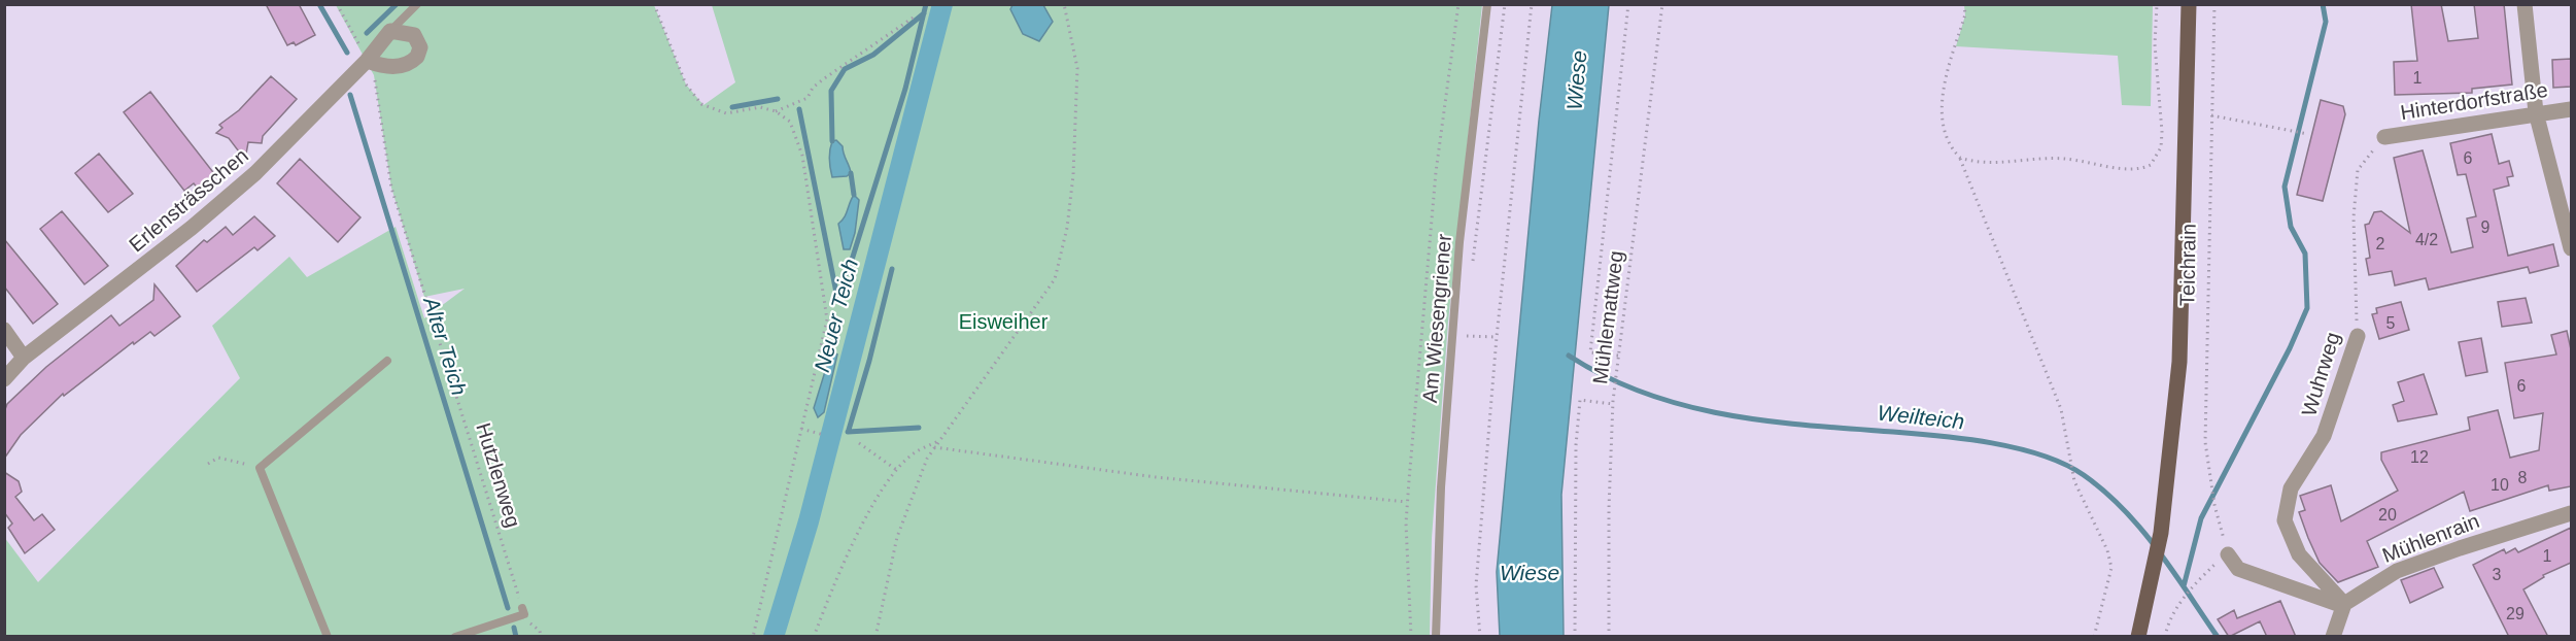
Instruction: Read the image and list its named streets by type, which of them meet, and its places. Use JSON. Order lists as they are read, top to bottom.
{
  "streets": {
    "street": [
      "Hinterdorfstraße",
      "Erlensträsschen",
      "Wuhrweg",
      "Mühlenrain"
    ],
    "lane": ["Am Wiesengriener"],
    "path": ["Teichrain", "Mühlemattweg", "Hutzlenweg"]
  },
  "crossings": [
    ["Hinterdorfstraße", "Wuhrweg"],
    ["Erlensträsschen", "Hutzlenweg"],
    ["Wuhrweg", "Mühlenrain"]
  ],
  "water": [
    "Wiese",
    "Neuer Teich",
    "Alter Teich",
    "Weilteich"
  ],
  "parks": ["Eisweiher"],
  "house_numbers": [
    "1",
    "6",
    "9",
    "4/2",
    "2",
    "5",
    "6",
    "12",
    "8",
    "10",
    "20",
    "1",
    "3",
    "29"
  ]
}
